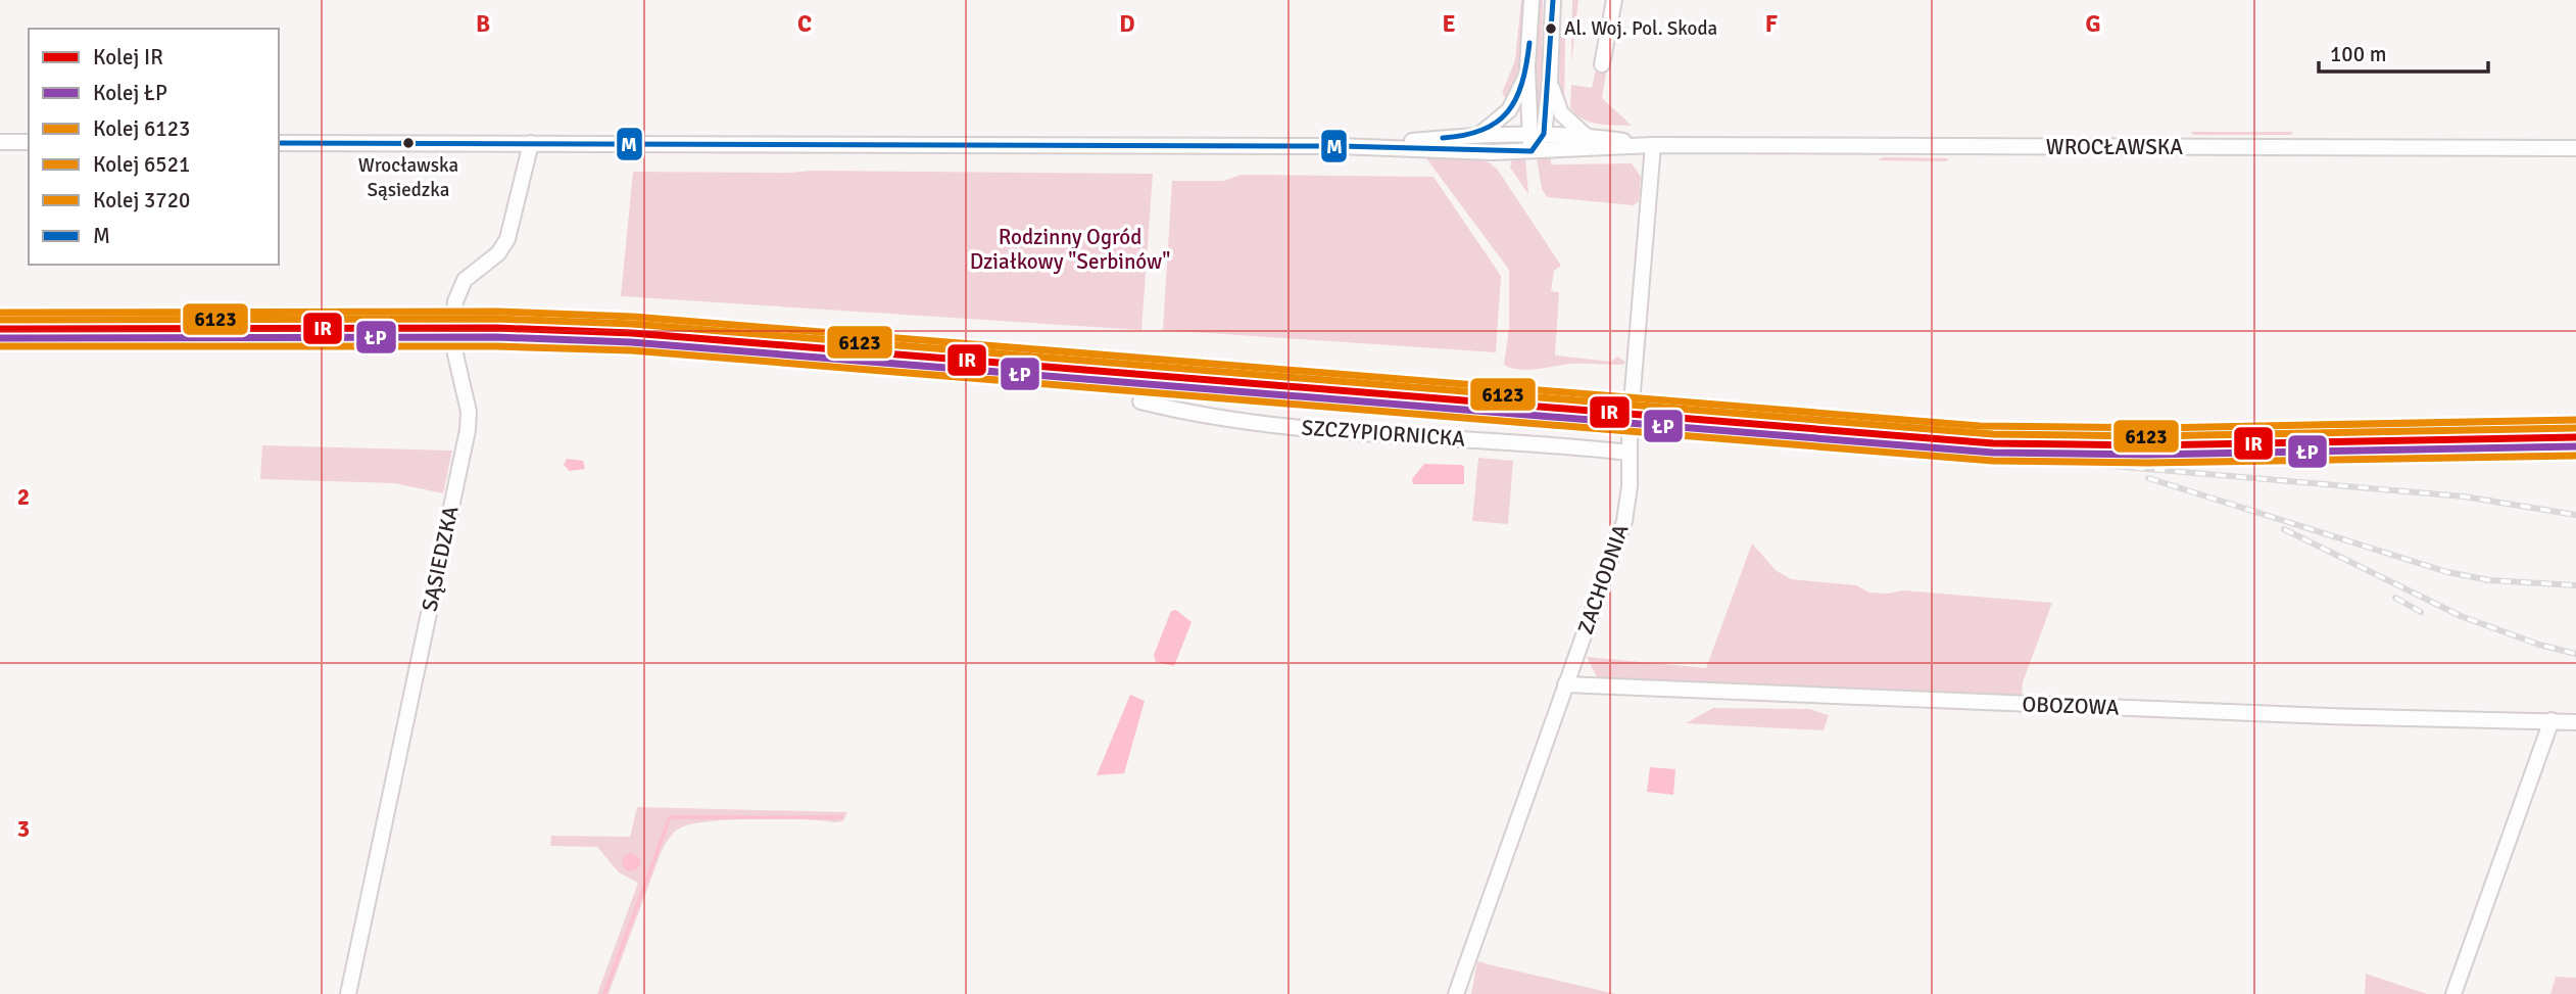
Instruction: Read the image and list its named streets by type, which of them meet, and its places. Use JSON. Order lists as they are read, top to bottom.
{
  "streets": {
    "street": [
      "WROCŁAWSKA",
      "SZCZYPIORNICKA",
      "SĄSIEDZKA",
      "ZACHODNIA",
      "OBOZOWA"
    ]
  },
  "crossings": [
    ["WROCŁAWSKA", "SĄSIEDZKA"],
    ["WROCŁAWSKA", "ZACHODNIA"],
    ["SZCZYPIORNICKA", "ZACHODNIA"],
    ["ZACHODNIA", "OBOZOWA"]
  ],
  "parks": ["Rodzinny Ogród Działkowy \"Serbinów\""],
  "places": ["Al. Woj. Pol. Skoda", "Wrocławska Sąsiedzka"],
  "lines": [
    "transit line M",
    "rail line 3720",
    "rail line 6123",
    "rail line IR",
    "rail line ŁP",
    "rail line 6521"
  ],
  "legend": [
    "Kolej IR",
    "Kolej ŁP",
    "Kolej 6123",
    "Kolej 6521",
    "Kolej 3720",
    "M"
  ],
  "scale_bar": "100 m",
  "grid": {
    "columns": [
      "B",
      "C",
      "D",
      "E",
      "F",
      "G"
    ],
    "rows": ["2", "3"]
  }
}
